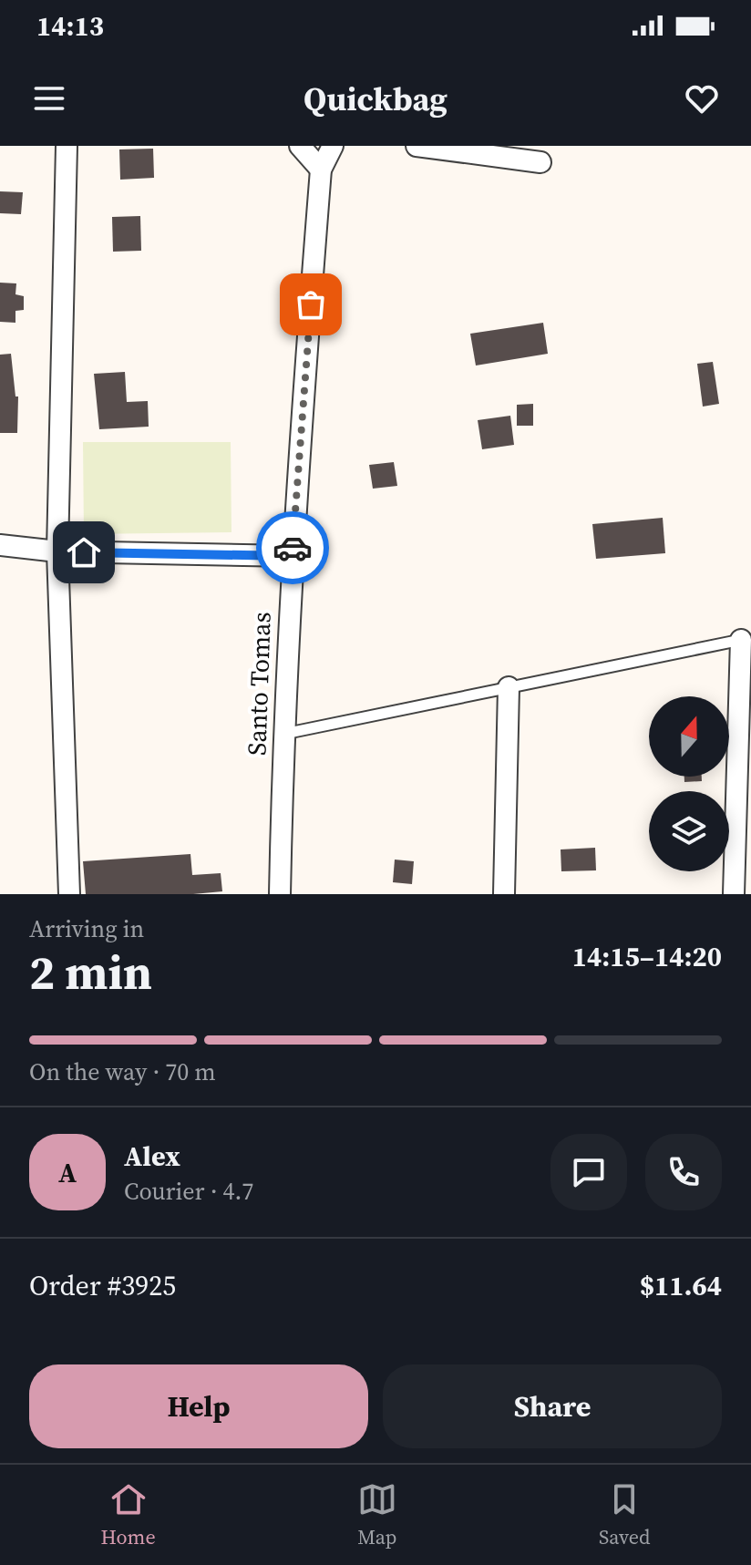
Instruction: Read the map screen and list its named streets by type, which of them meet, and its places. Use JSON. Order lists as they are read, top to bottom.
{
  "streets": {
    "street": ["Santo Tomas"]
  },
  "north": "top",
  "page": {
    "status": "14:13",
    "header": "Quickbag",
    "heading": ["2 min", "Arriving in", "14:15–14:20"],
    "panel": [
      "Alex",
      "Courier · 4.7",
      "Order #3925",
      "$11.64"
    ],
    "bar": "On the way · 70 m",
    "round": "A",
    "buttons": ["Help", "Share"],
    "tabs": ["Home", "Map", "Saved"]
  }
}
